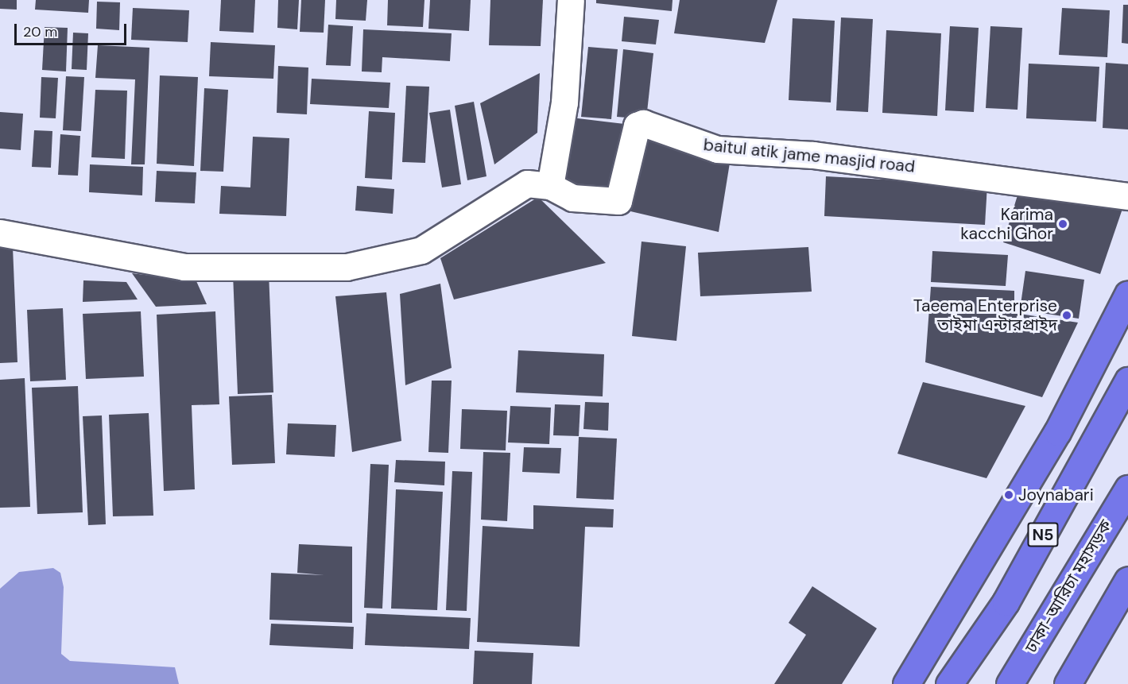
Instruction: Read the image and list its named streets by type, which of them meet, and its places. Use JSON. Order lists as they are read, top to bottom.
{
  "streets": {
    "highway": ["N5", "ঢাকা-আরিচা মহাসড়ক"],
    "street": ["baitul atik jame masjid road"]
  },
  "places": ["Karima kacchi Ghor", "Taeema Enterprise তাইমা এন্টারপ্রাইদ", "Joynabari"],
  "scale_bar": "20 m"
}
